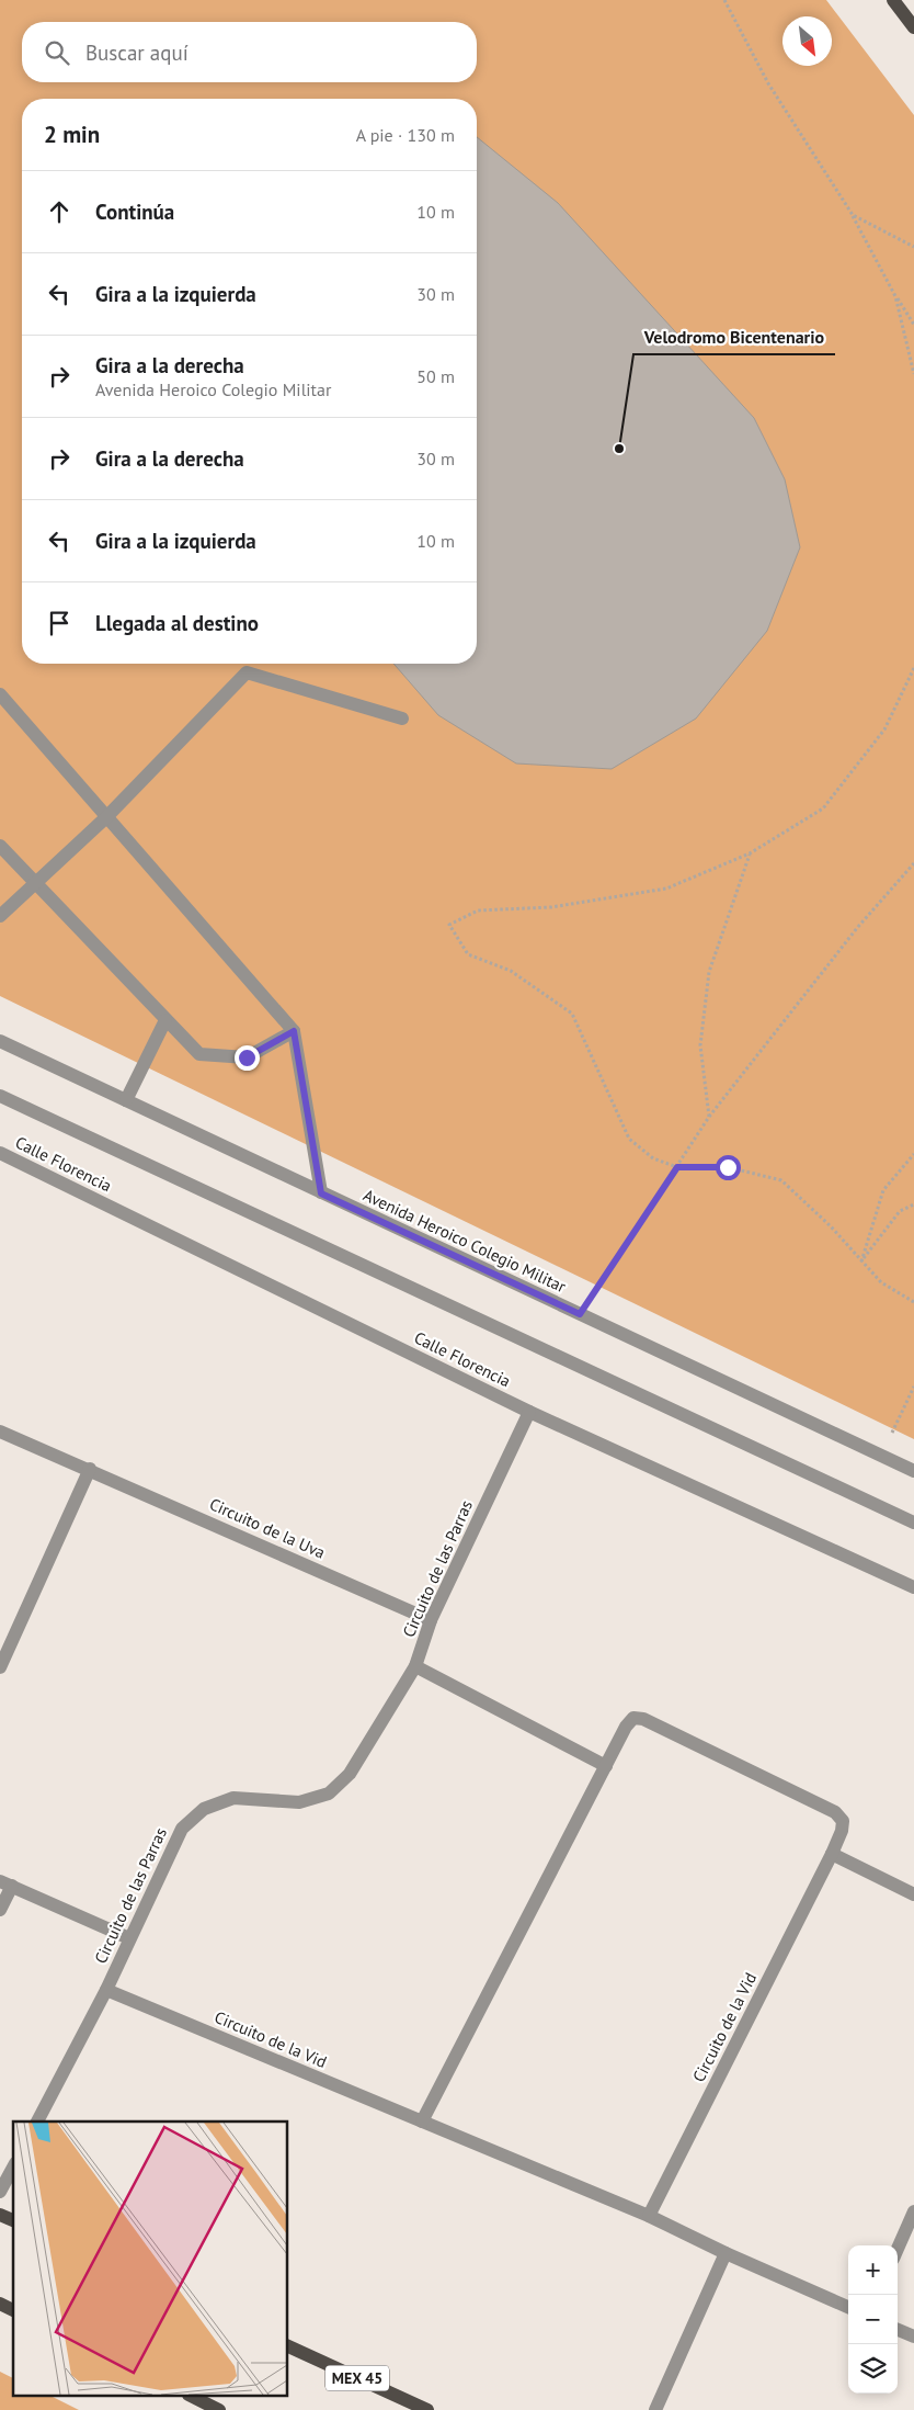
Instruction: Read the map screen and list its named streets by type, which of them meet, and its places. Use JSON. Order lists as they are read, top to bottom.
{
  "streets": {
    "main road": ["MEX 45"],
    "street": [
      "Calle Florencia",
      "Avenida Heroico Colegio Militar",
      "Circuito de la Uva",
      "Circuito de las Parras",
      "Circuito de la Vid"
    ]
  },
  "crossings": [
    ["Calle Florencia", "Circuito de las Parras"],
    ["Circuito de la Uva", "Circuito de las Parras"],
    ["Circuito de las Parras", "Circuito de la Vid"]
  ],
  "places": ["Velodromo Bicentenario"],
  "north": "bottom right",
  "page": {
    "search": "Buscar aquí",
    "heading": ["2 min", "A pie · 130 m"],
    "list": [
      ["Continúa", "10 m"],
      ["Gira a la izquierda", "30 m"],
      ["Gira a la derecha", "Avenida Heroico Colegio Militar", "50 m"],
      ["Gira a la derecha", "30 m"],
      ["Gira a la izquierda", "10 m"],
      "Llegada al destino"
    ],
    "map_buttons": ["+", "−"]
  }
}
